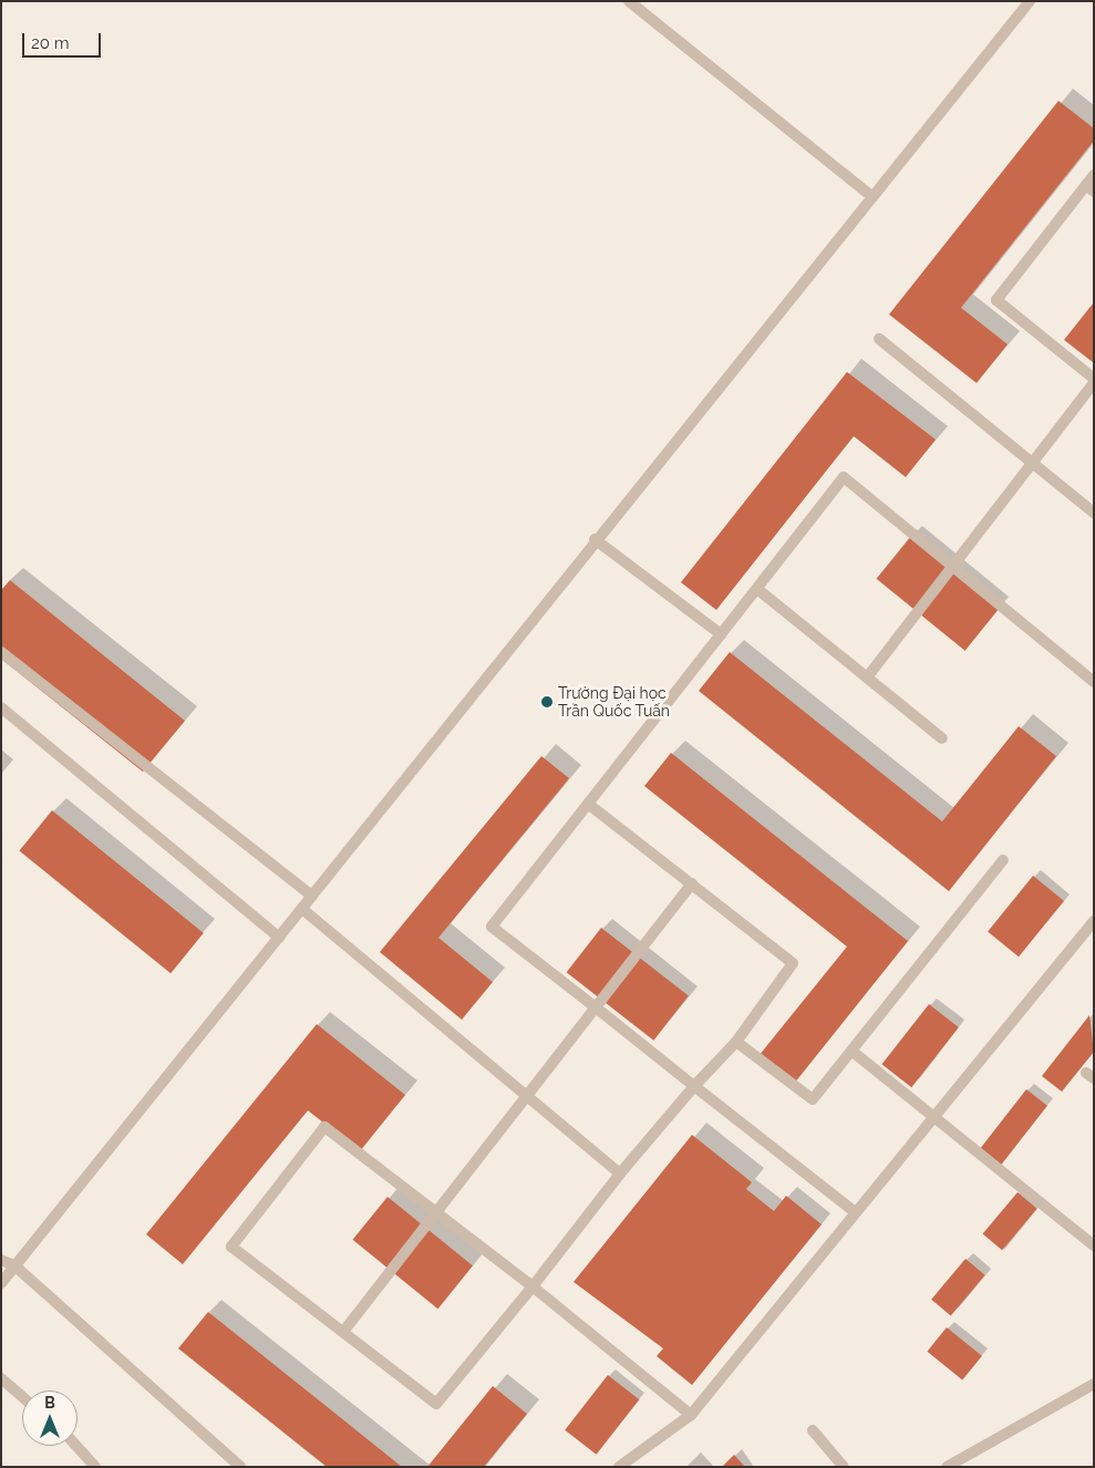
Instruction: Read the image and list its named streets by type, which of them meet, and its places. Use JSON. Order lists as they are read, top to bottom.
{
  "places": ["Trường Đại học Trần Quốc Tuấn"],
  "scale_bar": "20 m",
  "north": "top"
}
